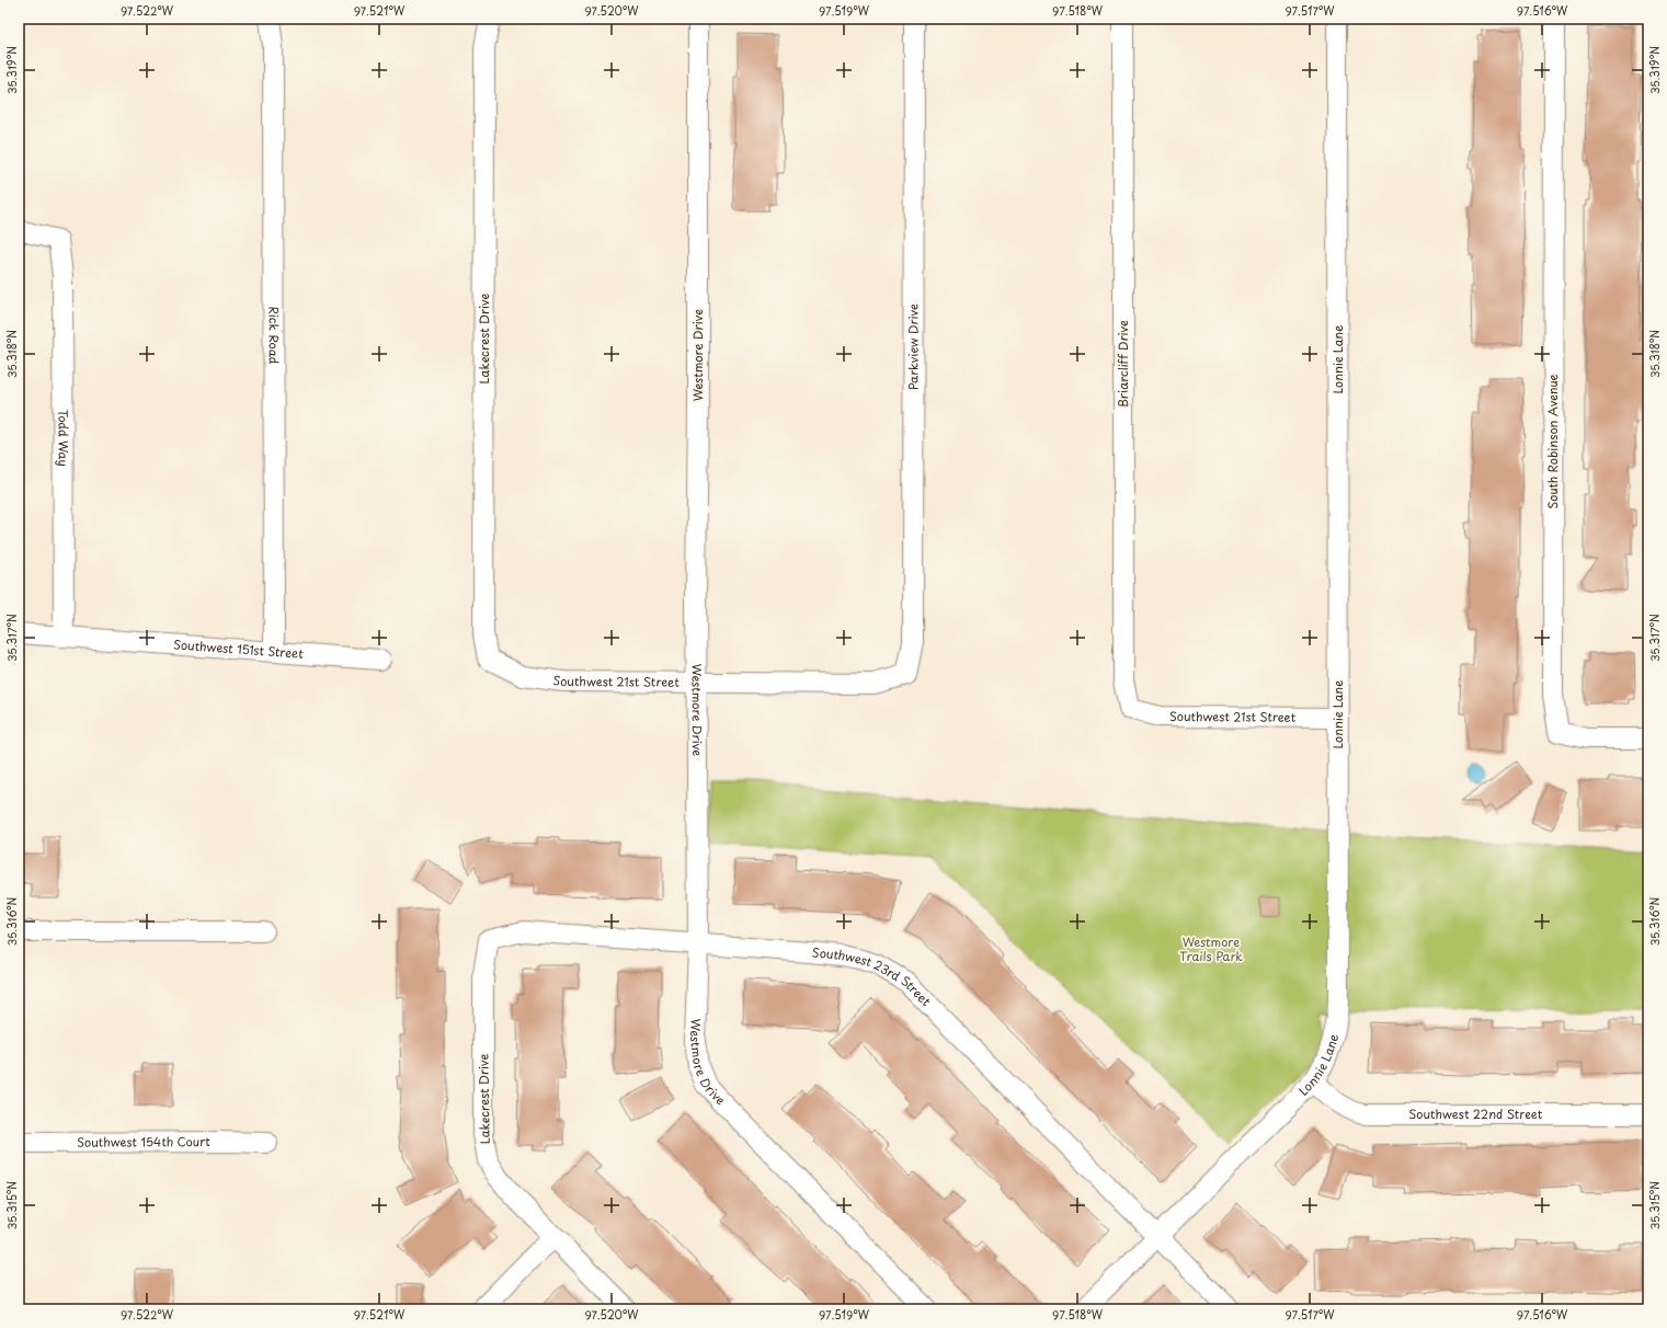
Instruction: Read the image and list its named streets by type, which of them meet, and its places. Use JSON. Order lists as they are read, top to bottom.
{
  "streets": {
    "street": [
      "Rick Road",
      "Lakecrest Drive",
      "Parkview Drive",
      "Westmore Drive",
      "Lonnie Lane",
      "Briarcliff Drive",
      "Todd Way",
      "South Robinson Avenue",
      "Southwest 151st Street",
      "Southwest 21st Street",
      "Southwest 23rd Street",
      "Southwest 22nd Street",
      "Southwest 154th Court"
    ]
  },
  "crossings": [
    ["Rick Road", "Southwest 151st Street"],
    ["Lakecrest Drive", "Southwest 21st Street"],
    ["Lakecrest Drive", "Southwest 23rd Street"],
    ["Parkview Drive", "Southwest 21st Street"],
    ["Westmore Drive", "Southwest 21st Street"],
    ["Westmore Drive", "Southwest 23rd Street"],
    ["Lonnie Lane", "Southwest 21st Street"],
    ["Lonnie Lane", "Southwest 23rd Street"],
    ["Lonnie Lane", "Southwest 22nd Street"],
    ["Briarcliff Drive", "Southwest 21st Street"],
    ["Todd Way", "Southwest 151st Street"]
  ],
  "parks": ["Westmore Trails Park"],
  "coordinates": [
    "97.522°W",
    "97.521°W",
    "97.520°W",
    "97.519°W",
    "97.518°W",
    "97.517°W",
    "97.516°W",
    "35.319°N",
    "35.318°N",
    "35.317°N",
    "35.316°N",
    "35.315°N"
  ]
}
